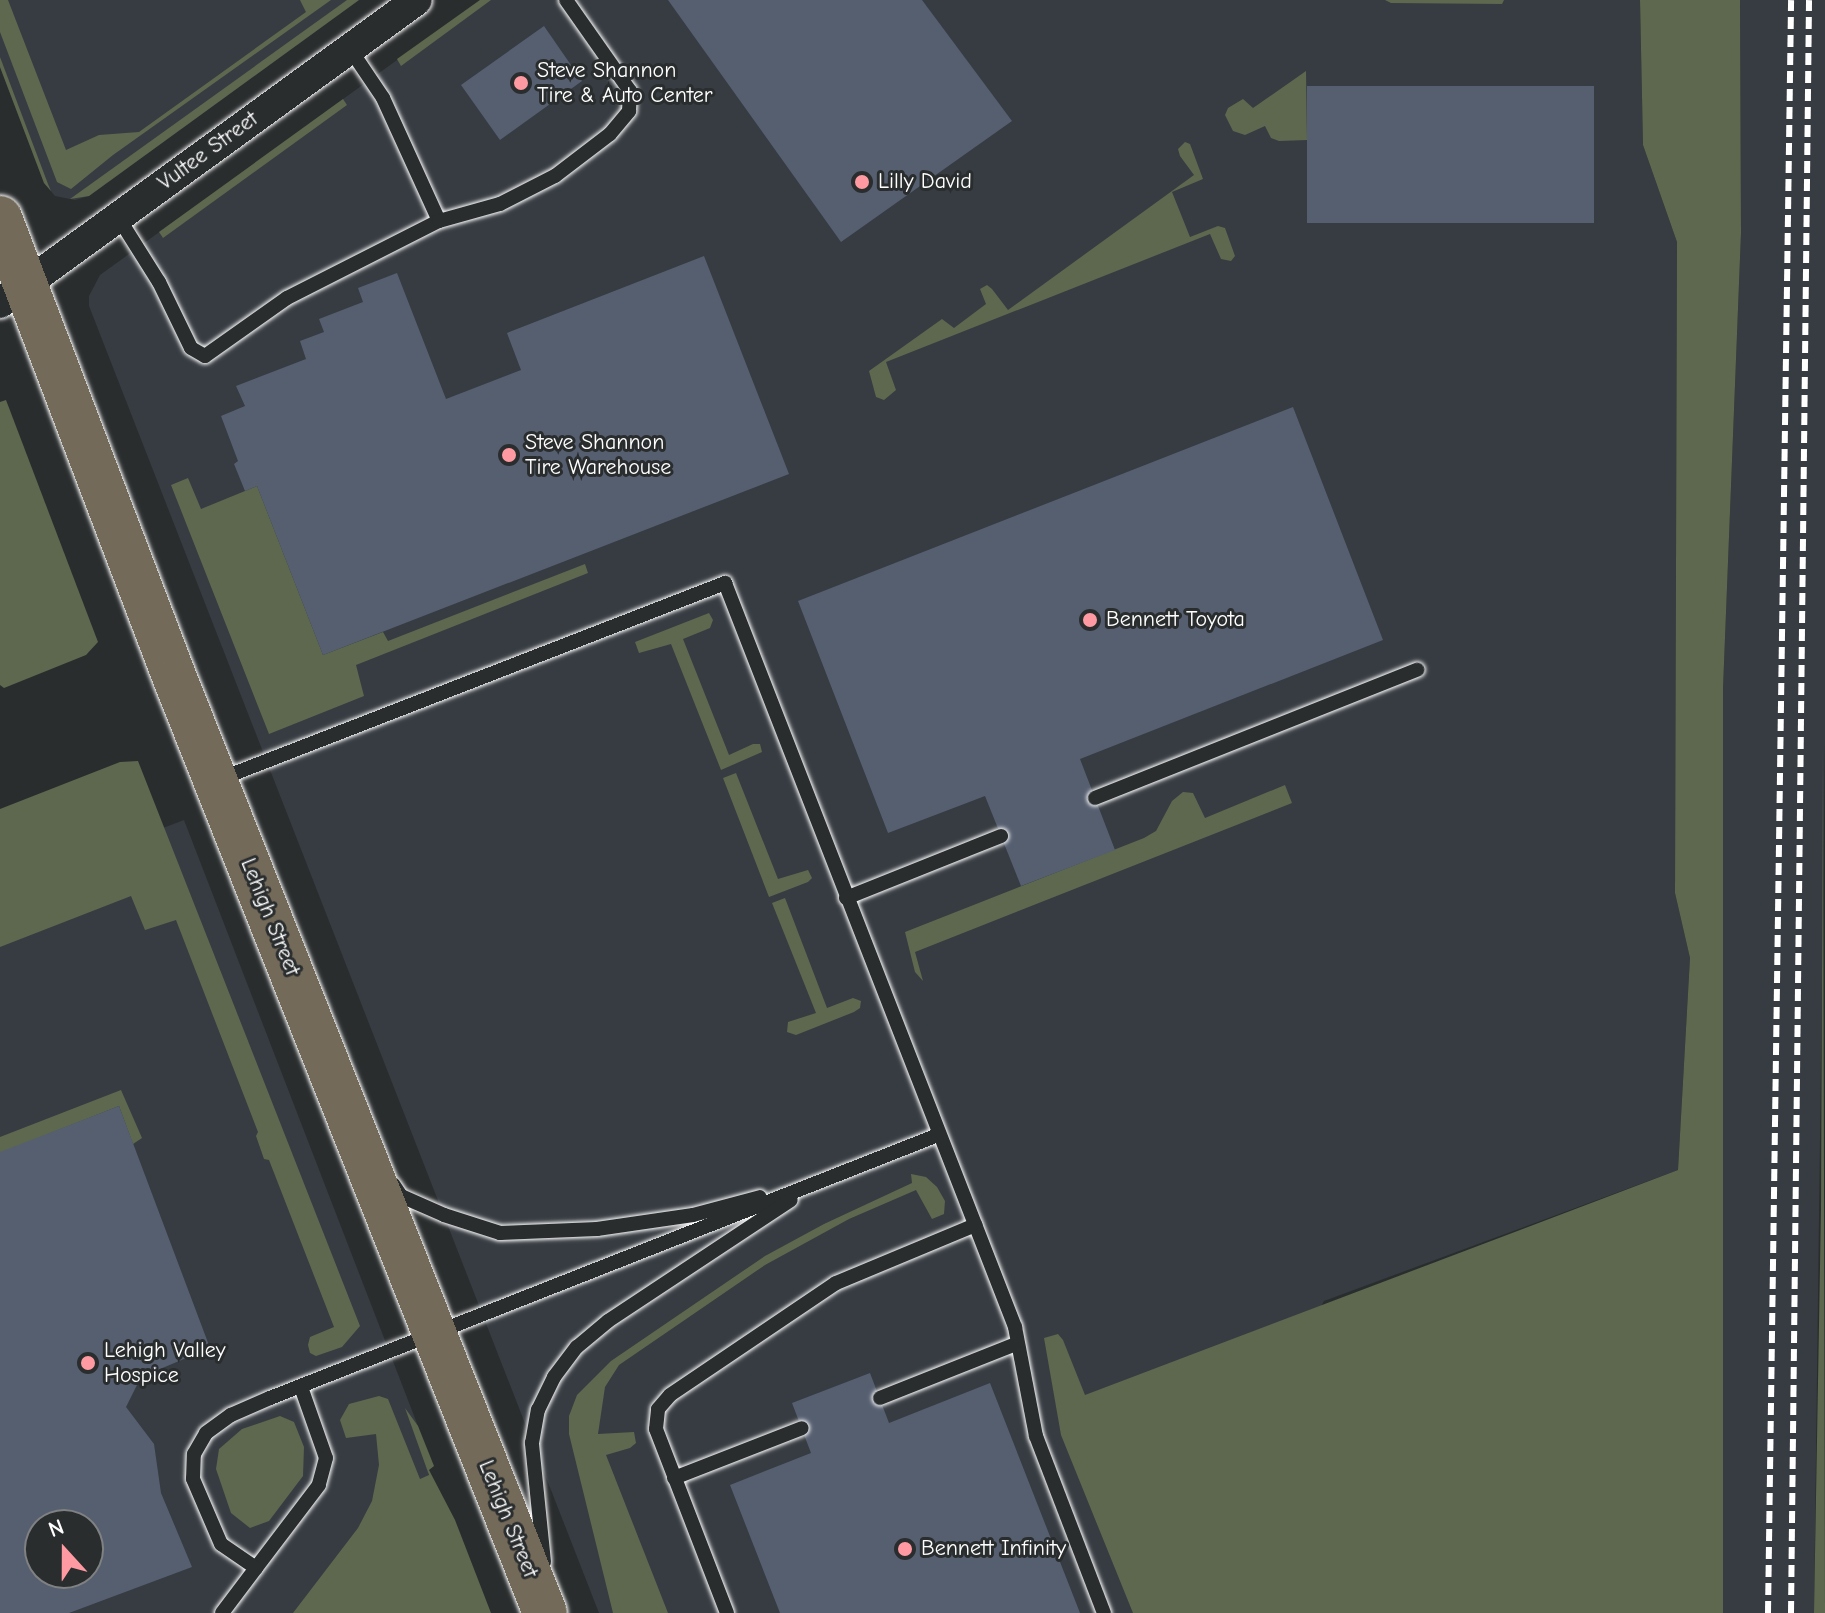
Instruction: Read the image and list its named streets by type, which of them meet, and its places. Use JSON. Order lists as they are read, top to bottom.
{
  "streets": {
    "main road": ["Lehigh Street"],
    "street": ["Vultee Street"]
  },
  "crossings": [
    ["Vultee Street", "Lehigh Street"]
  ],
  "places": [
    "Steve Shannon Tire & Auto Center",
    "Lilly David",
    "Steve Shannon Tire Warehouse",
    "Bennett Toyota",
    "Lehigh Valley Hospice",
    "Bennett Infinity"
  ],
  "north": "top"
}
